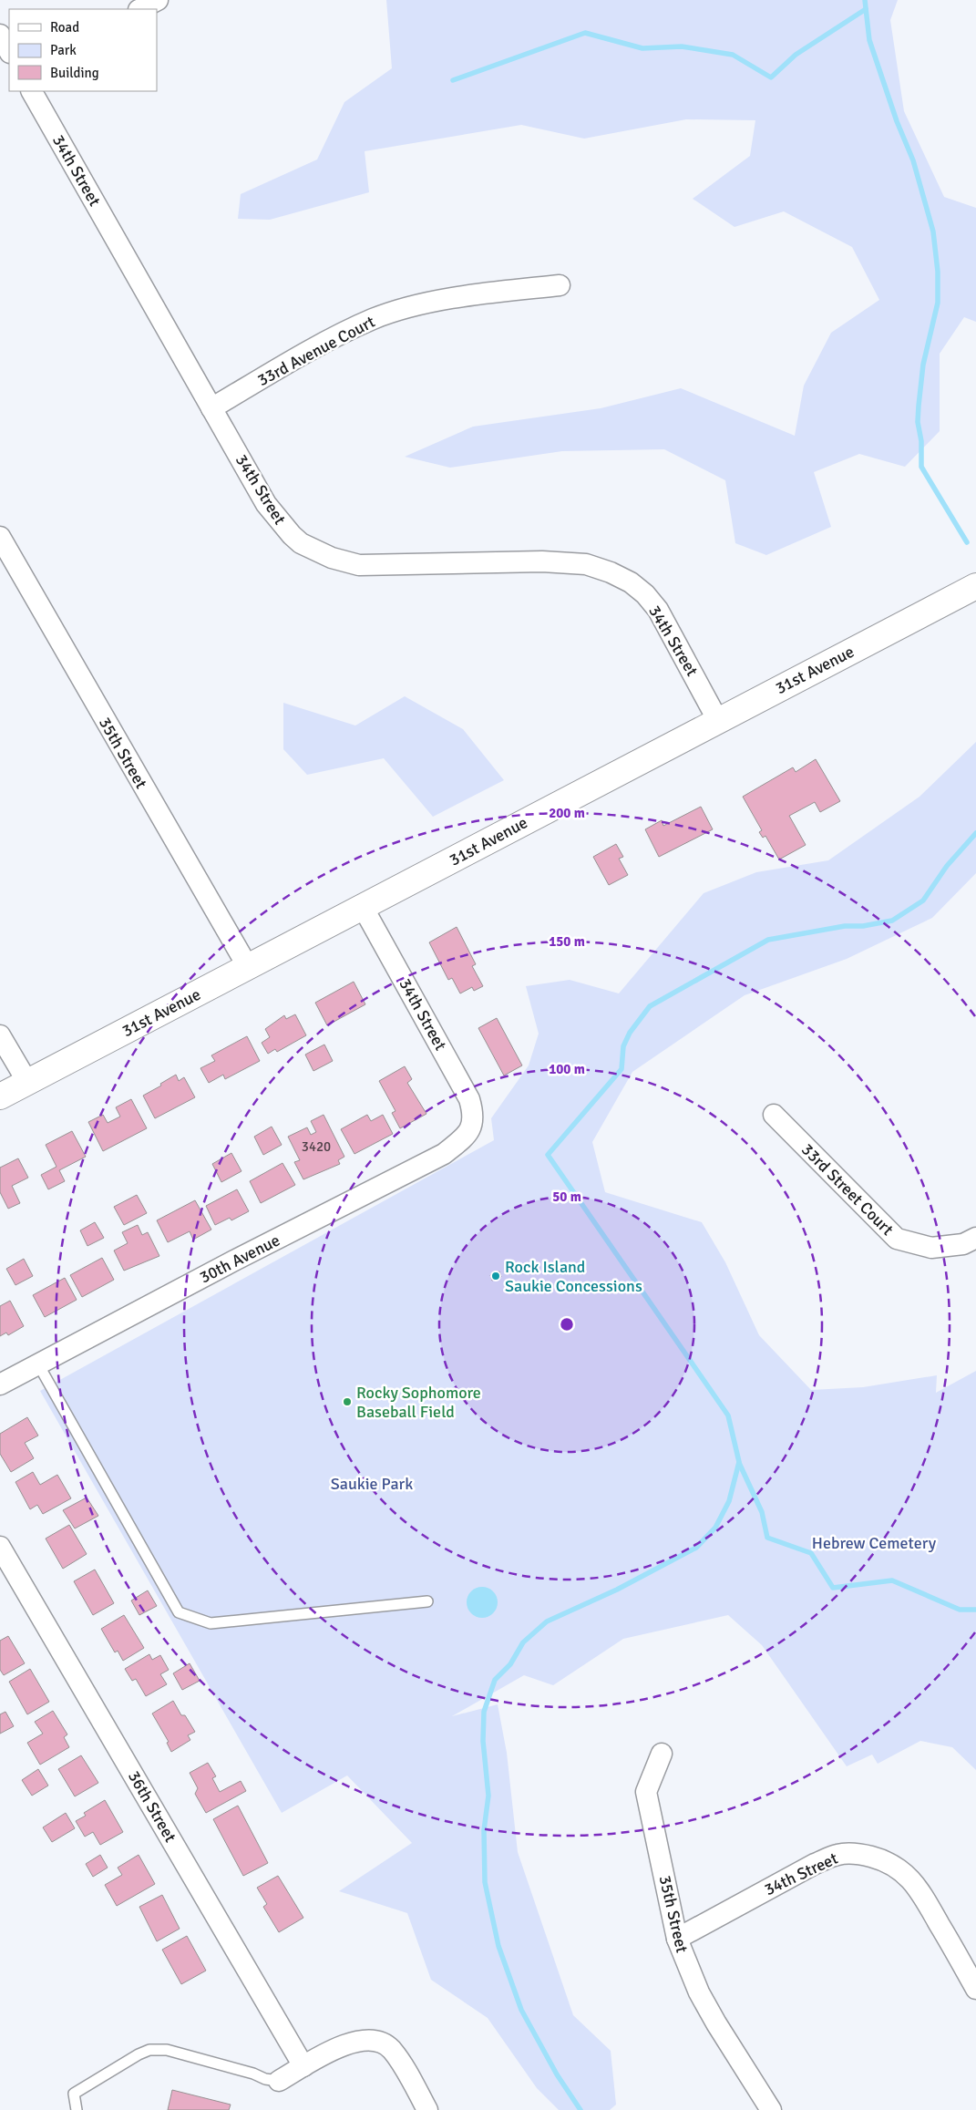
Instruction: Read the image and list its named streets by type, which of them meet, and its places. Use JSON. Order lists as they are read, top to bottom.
{
  "streets": {
    "street": [
      "34th Street",
      "33rd Avenue Court",
      "31st Avenue",
      "35th Street",
      "33rd Street Court",
      "30th Avenue",
      "36th Street"
    ]
  },
  "crossings": [
    ["34th Street", "33rd Avenue Court"],
    ["34th Street", "31st Avenue"],
    ["34th Street", "35th Street"],
    ["34th Street", "30th Avenue"],
    ["31st Avenue", "35th Street"]
  ],
  "parks": ["Saukie Park", "Hebrew Cemetery"],
  "places": ["Rock Island Saukie Concessions", "Rocky Sophomore Baseball Field"],
  "house_numbers": ["3420"],
  "legend": ["Road", "Park", "Building"],
  "rings": [
    "200 m",
    "150 m",
    "100 m",
    "50 m"
  ]
}
